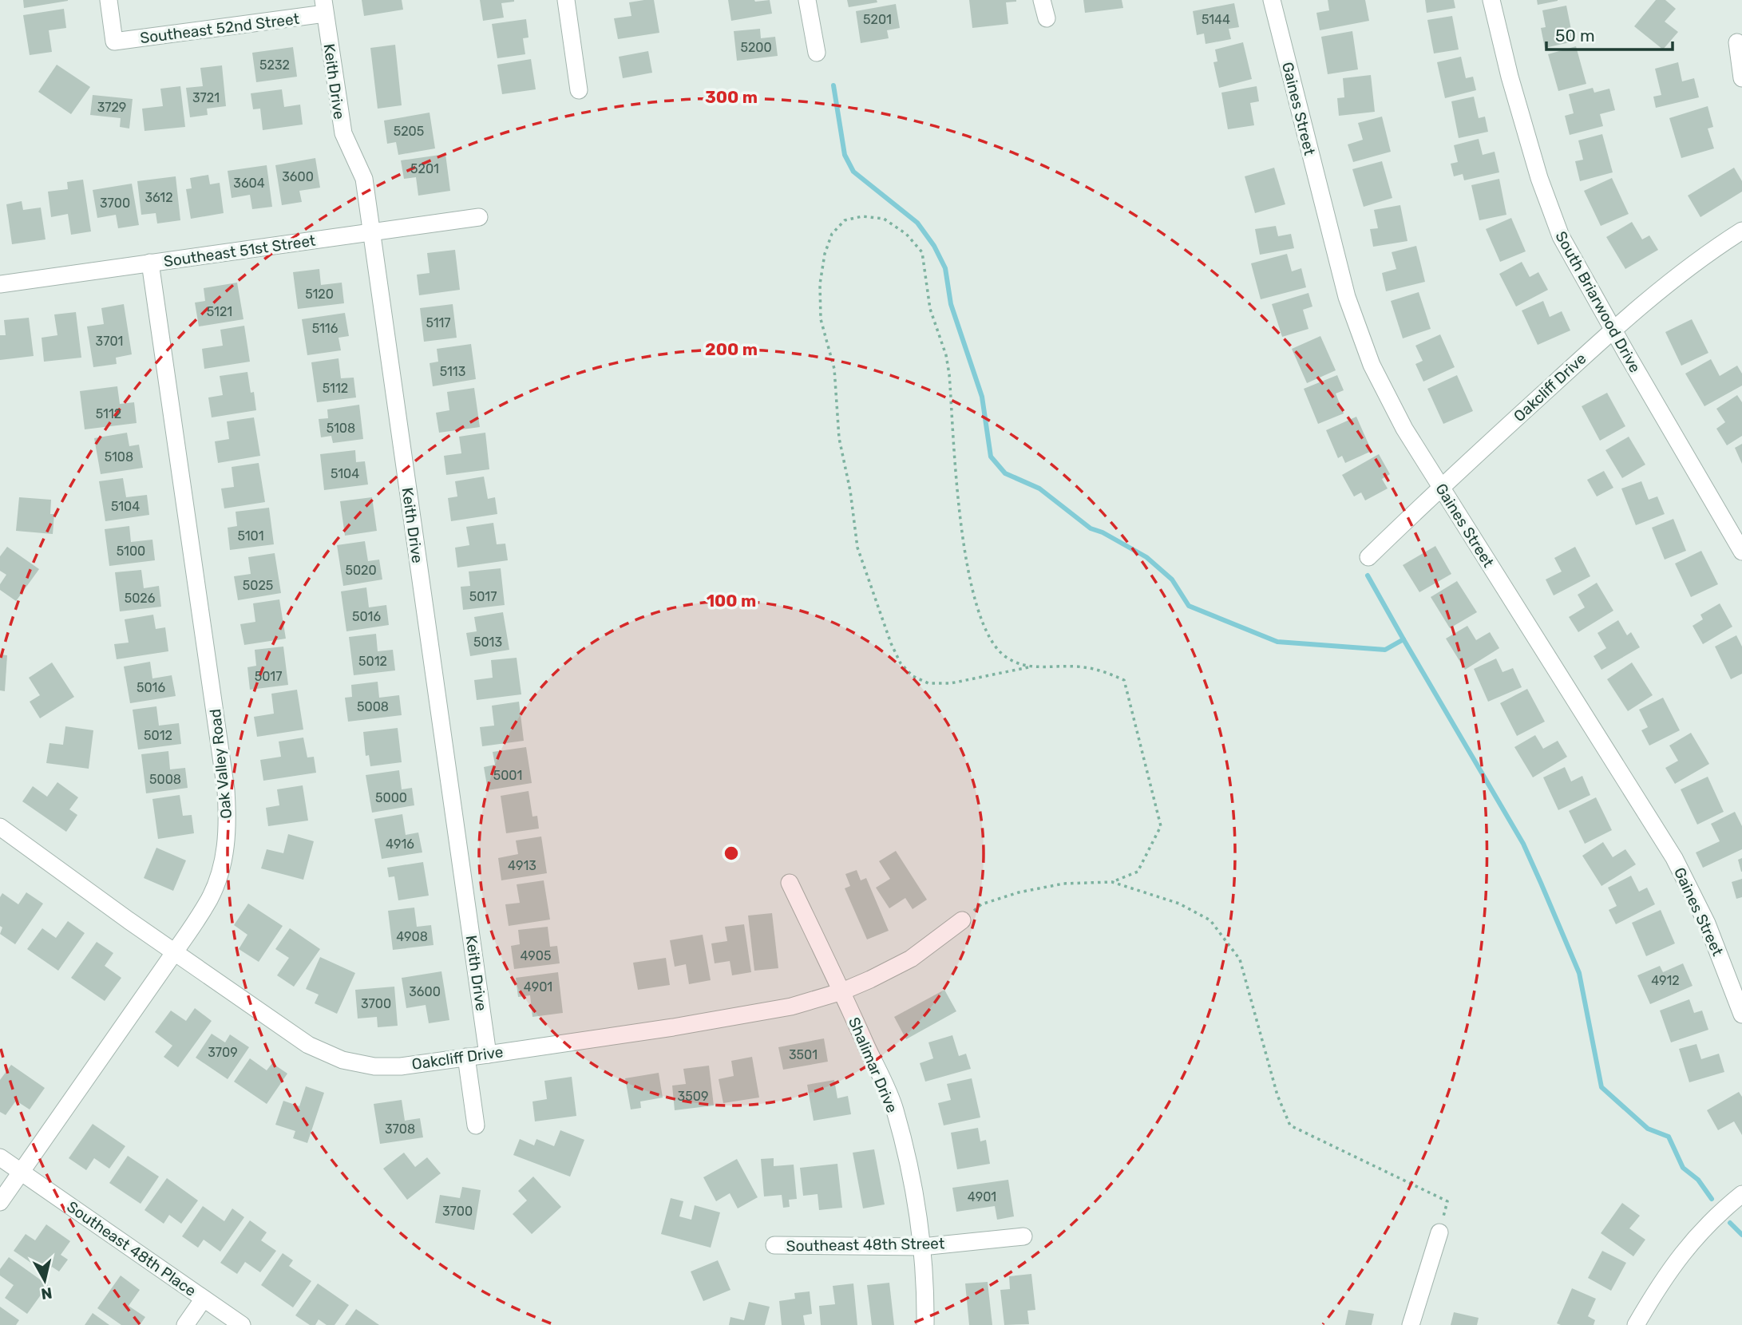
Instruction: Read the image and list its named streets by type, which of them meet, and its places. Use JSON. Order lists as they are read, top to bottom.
{
  "streets": {
    "street": [
      "Southeast 52nd Street",
      "Keith Drive",
      "Gaines Street",
      "Southeast 51st Street",
      "South Briarwood Drive",
      "Oakcliff Drive",
      "Oak Valley Road",
      "Shalimar Drive",
      "Southeast 48th Street",
      "Southeast 48th Place"
    ]
  },
  "crossings": [
    ["Southeast 52nd Street", "Keith Drive"],
    ["Keith Drive", "Southeast 51st Street"],
    ["Keith Drive", "Oakcliff Drive"],
    ["Gaines Street", "Oakcliff Drive"],
    ["Southeast 51st Street", "Oak Valley Road"],
    ["South Briarwood Drive", "Oakcliff Drive"],
    ["Oakcliff Drive", "Oak Valley Road"],
    ["Oakcliff Drive", "Shalimar Drive"],
    ["Oak Valley Road", "Southeast 48th Place"],
    ["Shalimar Drive", "Southeast 48th Street"]
  ],
  "house_numbers": [
    "5201",
    "5144",
    "5200",
    "5232",
    "3721",
    "3729",
    "5205",
    "5201",
    "3600",
    "3604",
    "3612",
    "3700",
    "5120",
    "5121",
    "5117",
    "5116",
    "3701",
    "5113",
    "5112",
    "5112",
    "5108",
    "5108",
    "5104",
    "5104",
    "5101",
    "5100",
    "5020",
    "5025",
    "5017",
    "5026",
    "5016",
    "5013",
    "5012",
    "5017",
    "5016",
    "5008",
    "5012",
    "5001",
    "5008",
    "5000",
    "4916",
    "4913",
    "4908",
    "4905",
    "4912",
    "4901",
    "3600",
    "3700",
    "3709",
    "3501",
    "3509",
    "3708",
    "4901",
    "3700"
  ],
  "scale_bar": "50 m",
  "north": "bottom",
  "rings": ["300 m", "200 m", "100 m"]
}
